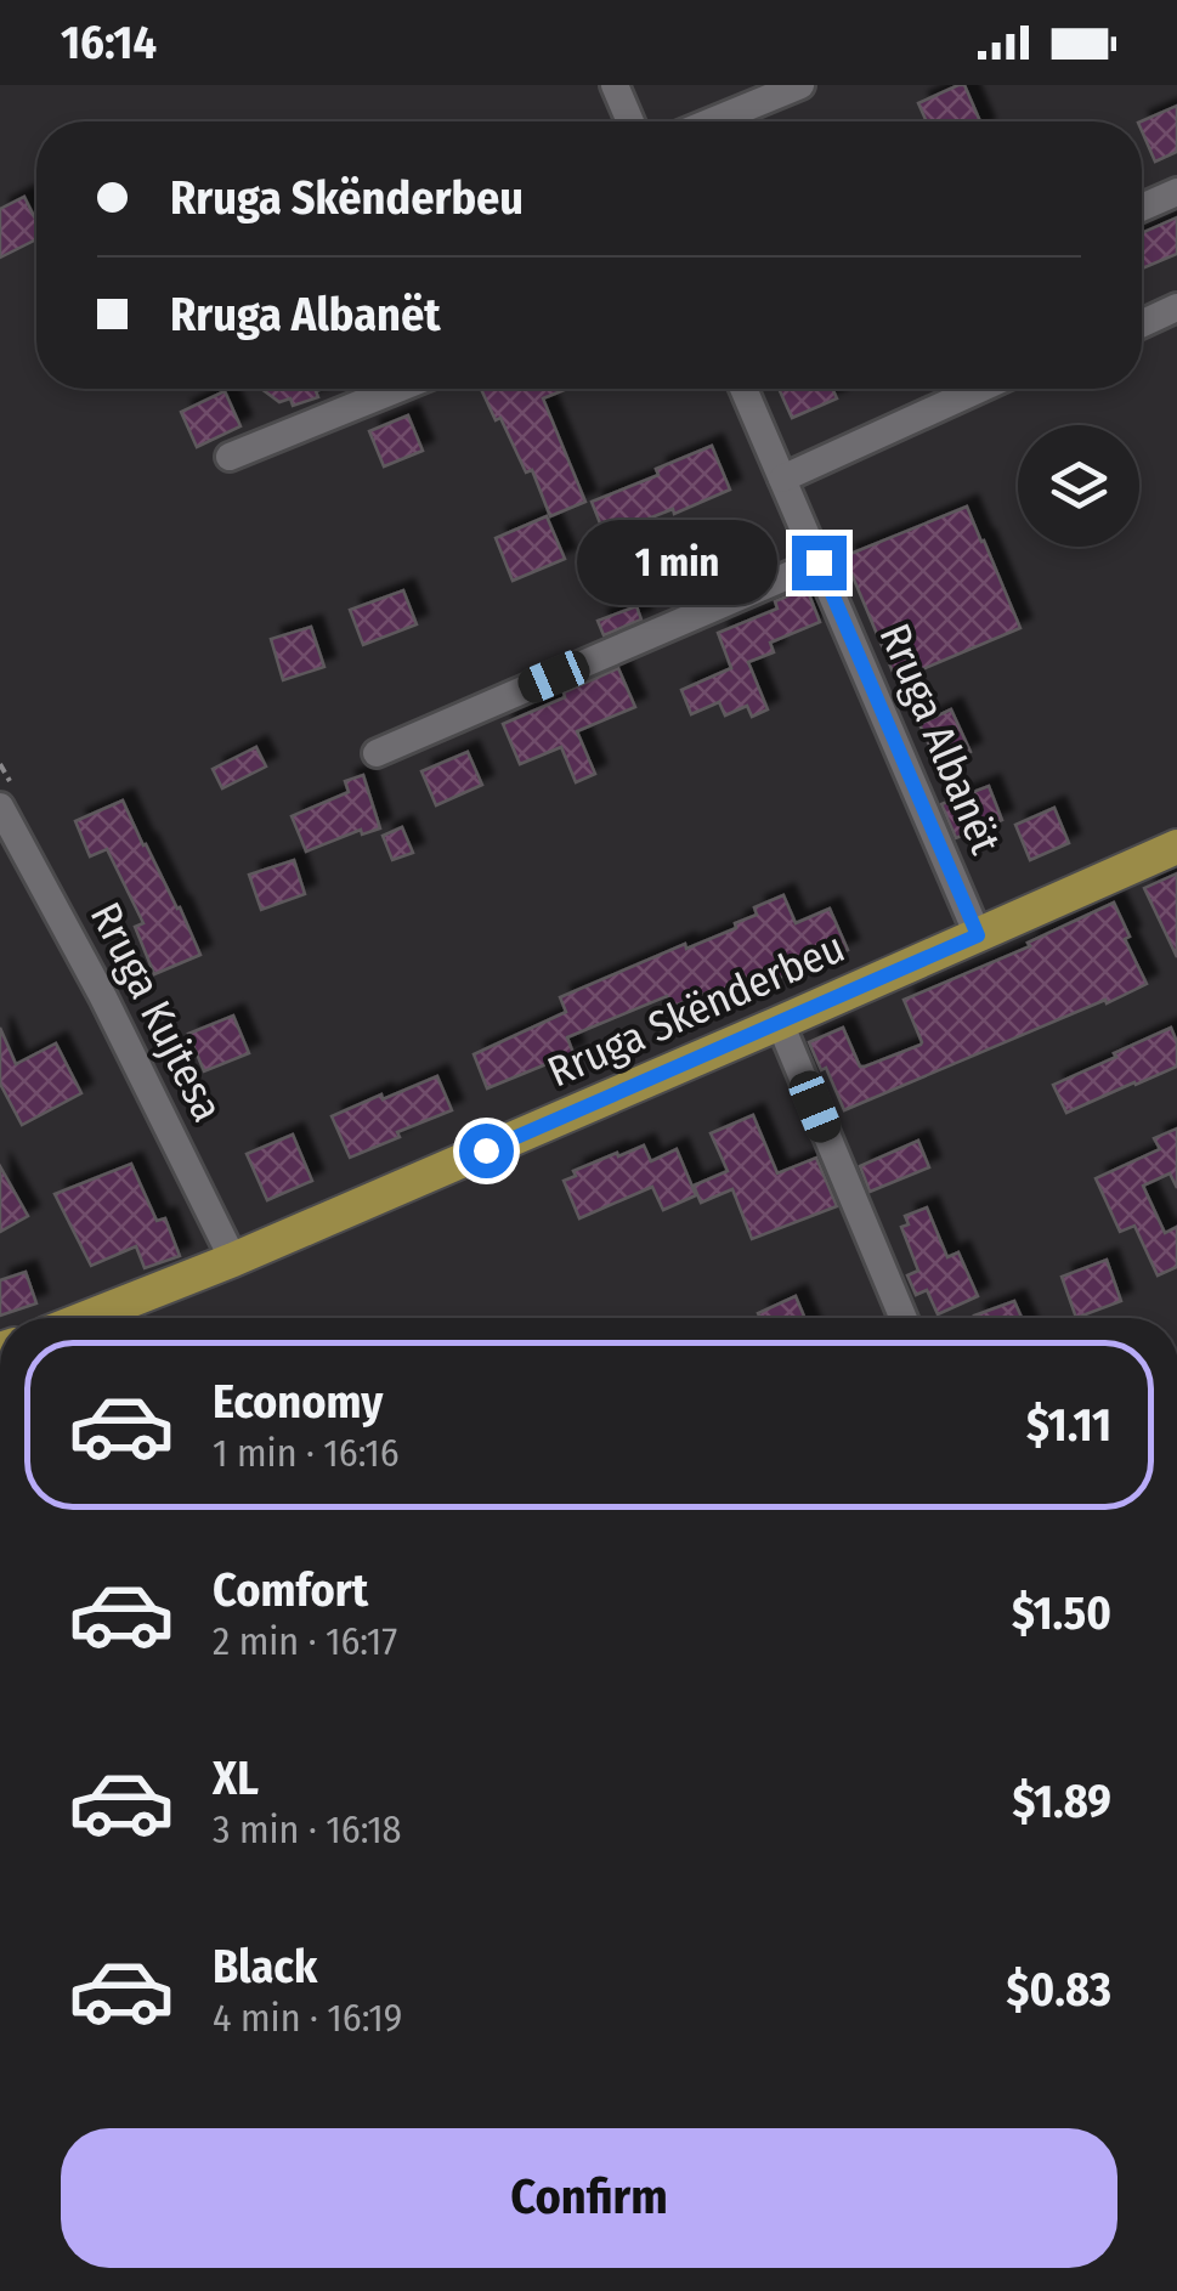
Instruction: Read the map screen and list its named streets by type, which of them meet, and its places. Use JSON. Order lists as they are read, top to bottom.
{
  "streets": {
    "main road": ["Rruga Skënderbeu"],
    "street": ["Rruga Albanët", "Rruga Kujtesa"]
  },
  "crossings": [
    ["Rruga Albanët", "Rruga Skënderbeu"],
    ["Rruga Skënderbeu", "Rruga Kujtesa"]
  ],
  "page": {
    "status": "16:14",
    "banner": ["Rruga Skënderbeu", "Rruga Albanët"],
    "bubble": "1 min",
    "list": [
      {
        "name": "Economy",
        "note": "1 min · 16:16",
        "value": "$1.11"
      },
      {
        "name": "Comfort",
        "note": "2 min · 16:17",
        "value": "$1.50"
      },
      {
        "name": "XL",
        "note": "3 min · 16:18",
        "value": "$1.89"
      },
      {
        "name": "Black",
        "note": "4 min · 16:19",
        "value": "$0.83"
      }
    ],
    "buttons": "Confirm"
  }
}
